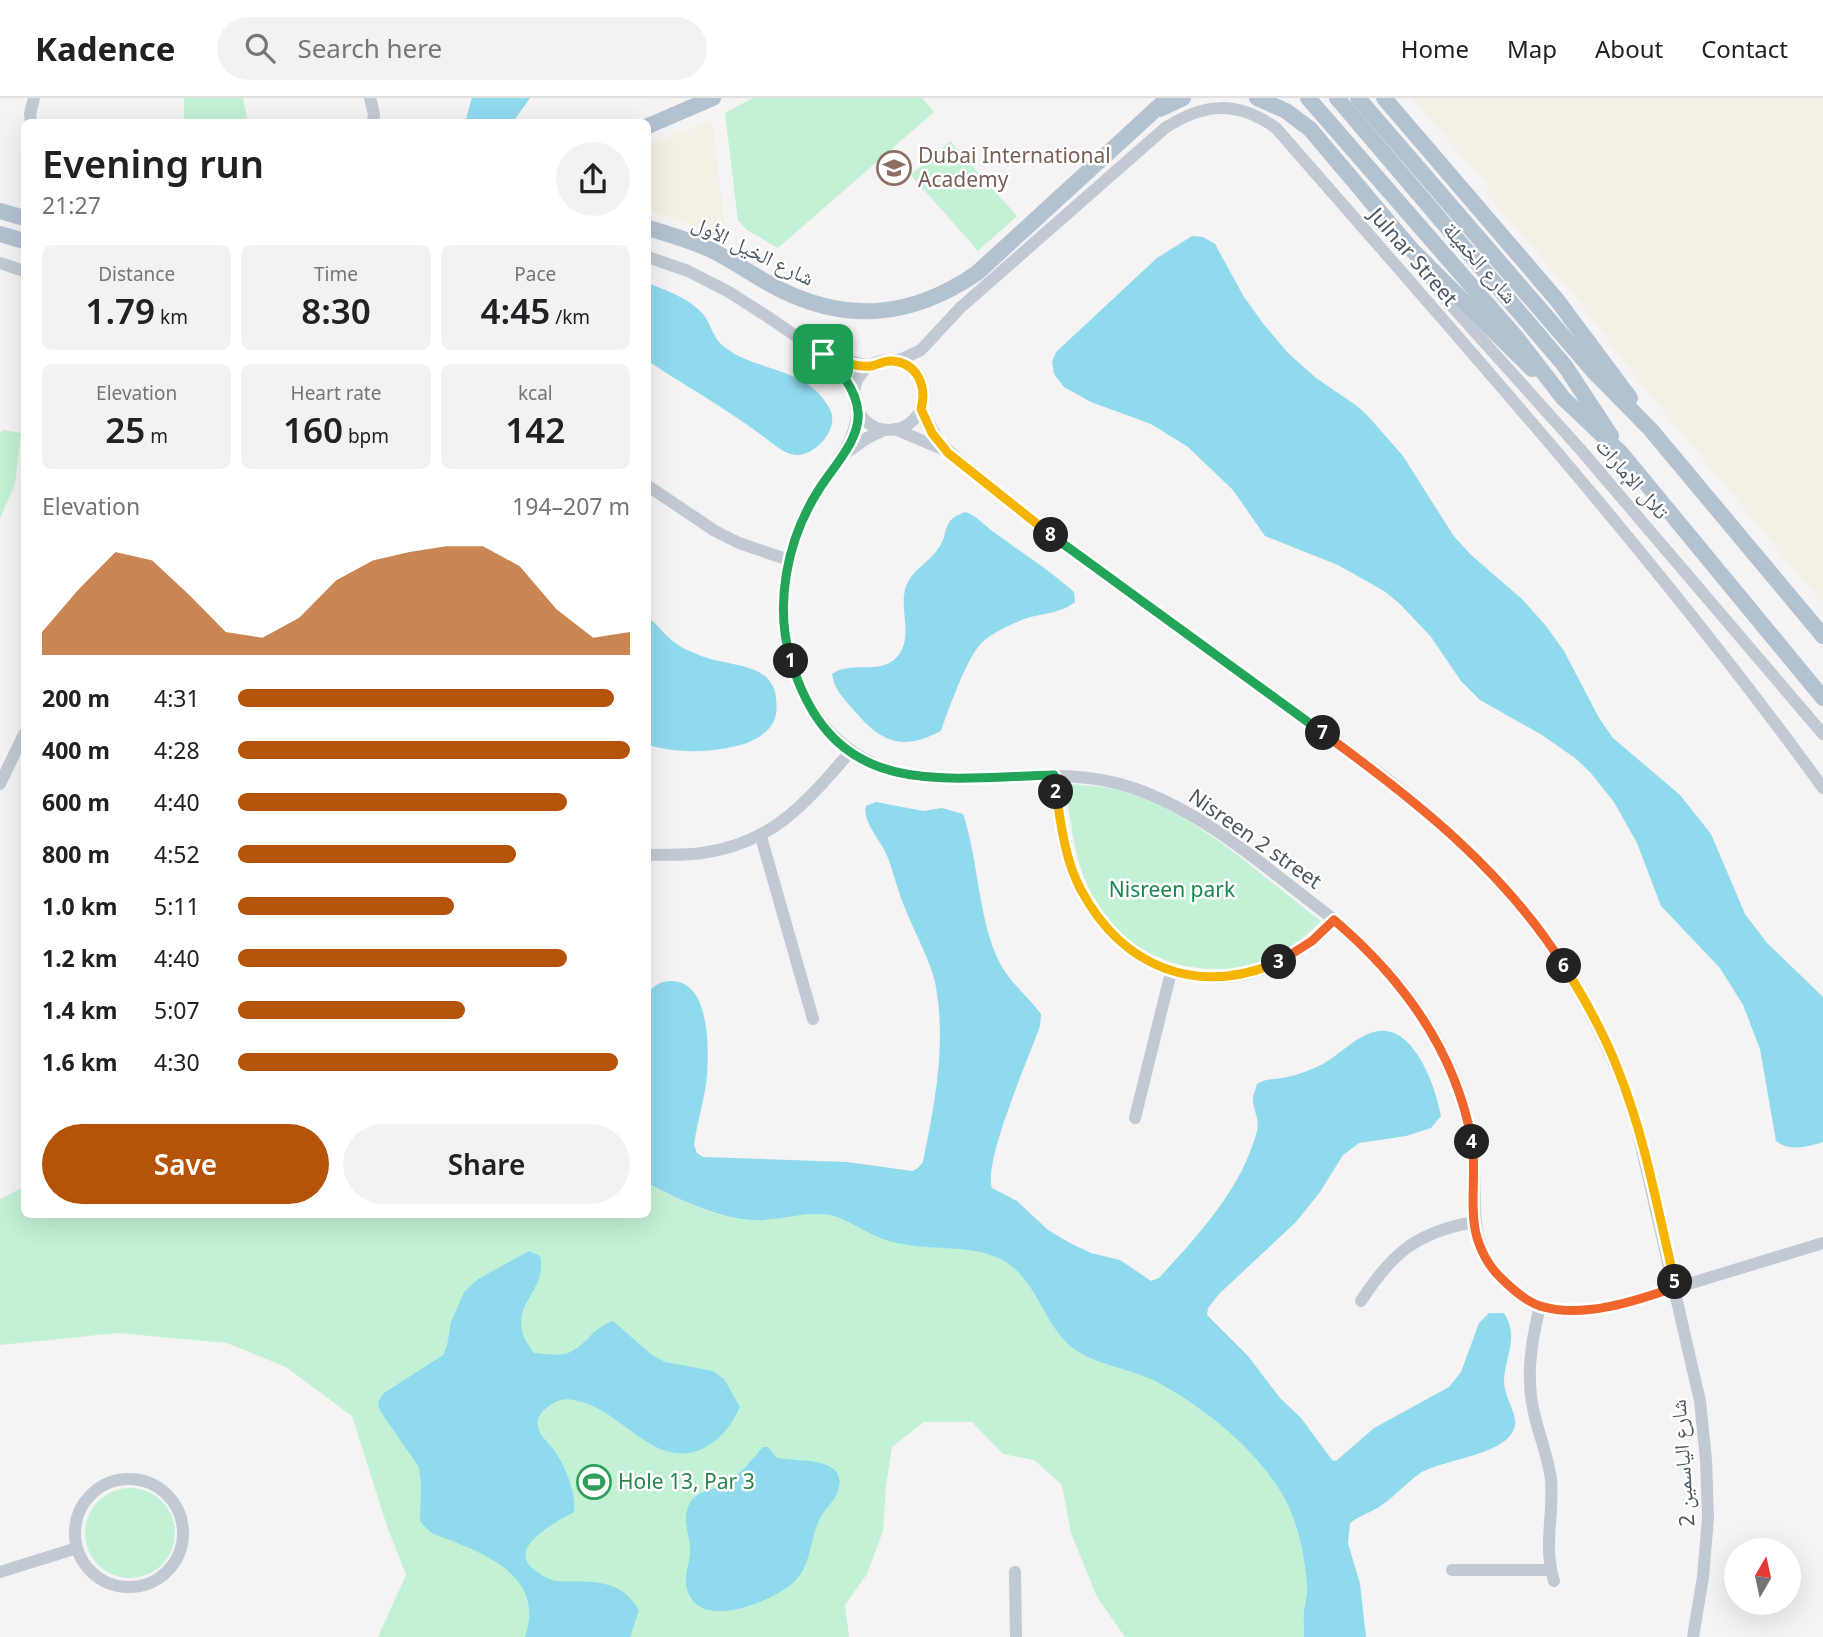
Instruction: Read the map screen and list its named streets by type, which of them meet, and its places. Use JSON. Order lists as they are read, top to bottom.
{
  "streets": {
    "main road": ["شارع الخيل الأول", "شارع الخميلة"],
    "street": [
      "Julnar Street",
      "تلال الإمارات",
      "Nisreen 2 street",
      "شارع الياسمين 2"
    ]
  },
  "crossings": [
    ["Julnar Street", "Nisreen 2 street"],
    ["Nisreen 2 street", "شارع الياسمين 2"]
  ],
  "parks": ["Nisreen park"],
  "places": {
    "school or university": ["Dubai International Academy"],
    "sports": ["Hole 13, Par 3"]
  },
  "north": "top",
  "page": {
    "header": "Kadence",
    "search": "Search here",
    "nav": [
      "Home",
      "Map",
      "About",
      "Contact"
    ],
    "heading": ["Evening run", "21:27"],
    "stats": [
      ["Distance", "1.79 km"],
      ["Time", "8:30"],
      ["Pace", "4:45 /km"],
      ["Elevation", "25 m"],
      ["Heart rate", "160 bpm"],
      ["kcal", "142"]
    ],
    "chart": ["Elevation", "194–207 m"],
    "pins": [
      "8",
      "1",
      "7",
      "2",
      "3",
      "6",
      "4",
      "5"
    ],
    "list": [
      {
        "name": "200 m",
        "note": "4:31"
      },
      {
        "name": "400 m",
        "note": "4:28"
      },
      {
        "name": "600 m",
        "note": "4:40"
      },
      {
        "name": "800 m",
        "note": "4:52"
      },
      {
        "name": "1.0 km",
        "note": "5:11"
      },
      {
        "name": "1.2 km",
        "note": "4:40"
      },
      {
        "name": "1.4 km",
        "note": "5:07"
      },
      {
        "name": "1.6 km",
        "note": "4:30"
      }
    ],
    "buttons": ["Save", "Share"]
  }
}
